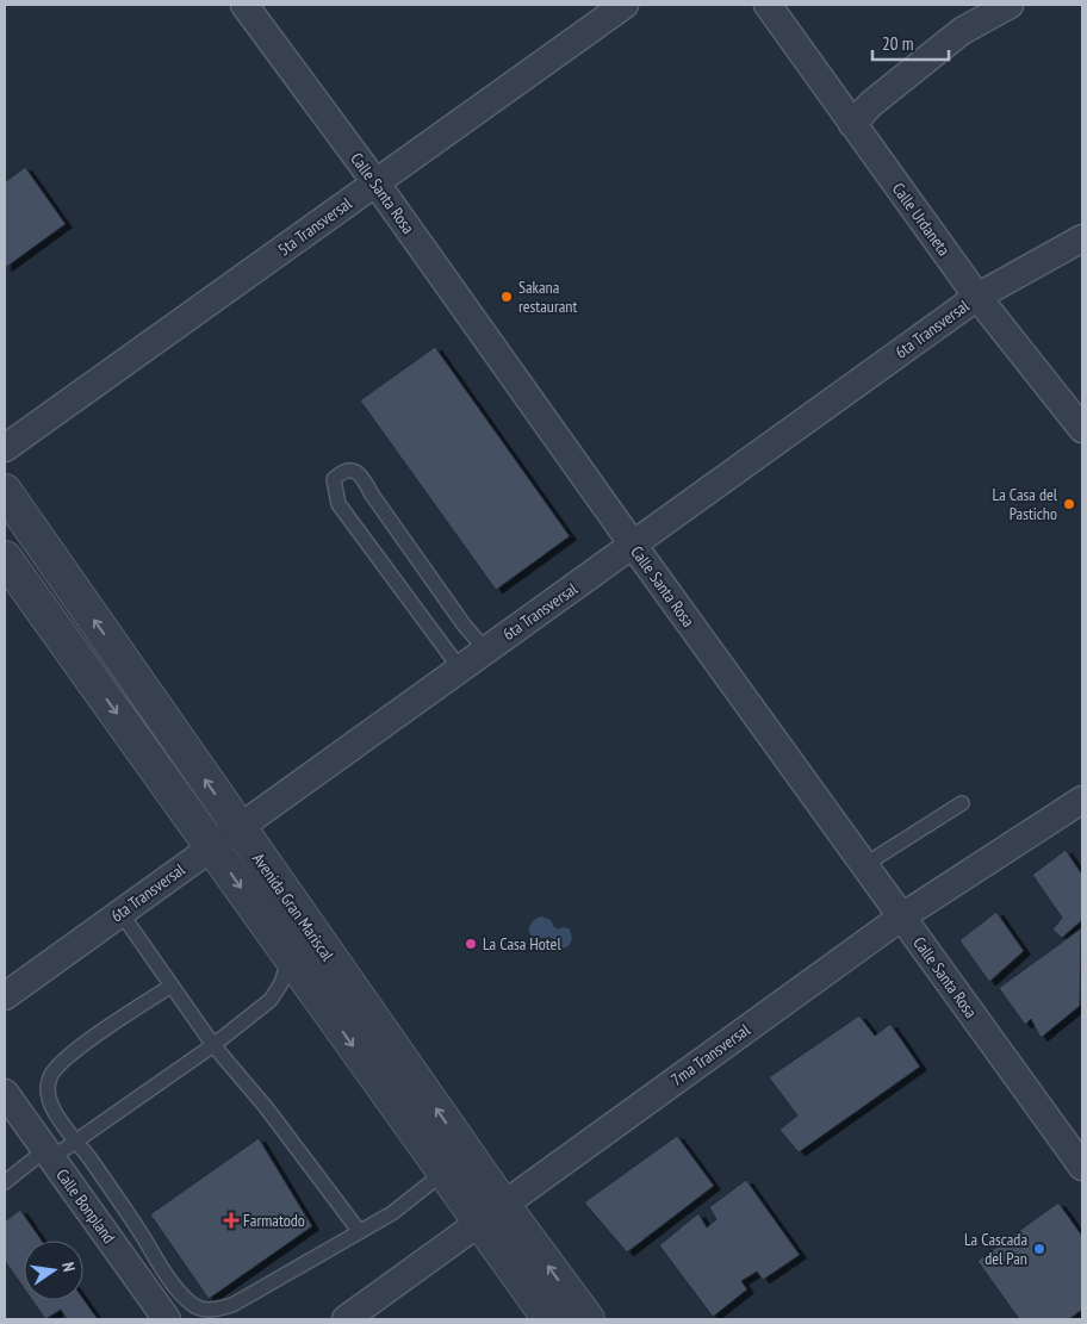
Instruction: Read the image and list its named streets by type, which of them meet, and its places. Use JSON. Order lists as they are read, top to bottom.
{
  "streets": {
    "street": [
      "Calle Santa Rosa",
      "Calle Urdaneta",
      "5ta Transversal",
      "6ta Transversal",
      "Avenida Gran Mariscal",
      "7ma Transversal",
      "Calle Bonpland"
    ]
  },
  "crossings": [
    ["Calle Santa Rosa", "5ta Transversal"],
    ["Calle Santa Rosa", "6ta Transversal"],
    ["Calle Santa Rosa", "7ma Transversal"],
    ["Calle Urdaneta", "6ta Transversal"],
    ["6ta Transversal", "Avenida Gran Mariscal"],
    ["Avenida Gran Mariscal", "7ma Transversal"]
  ],
  "places": {
    "other": [
      "Sakana restaurant",
      "La Casa del Pasticho",
      "La Casa Hotel",
      "La Cascada del Pan"
    ],
    "health": ["Farmatodo"]
  },
  "scale_bar": "20 m",
  "north": "right"
}
